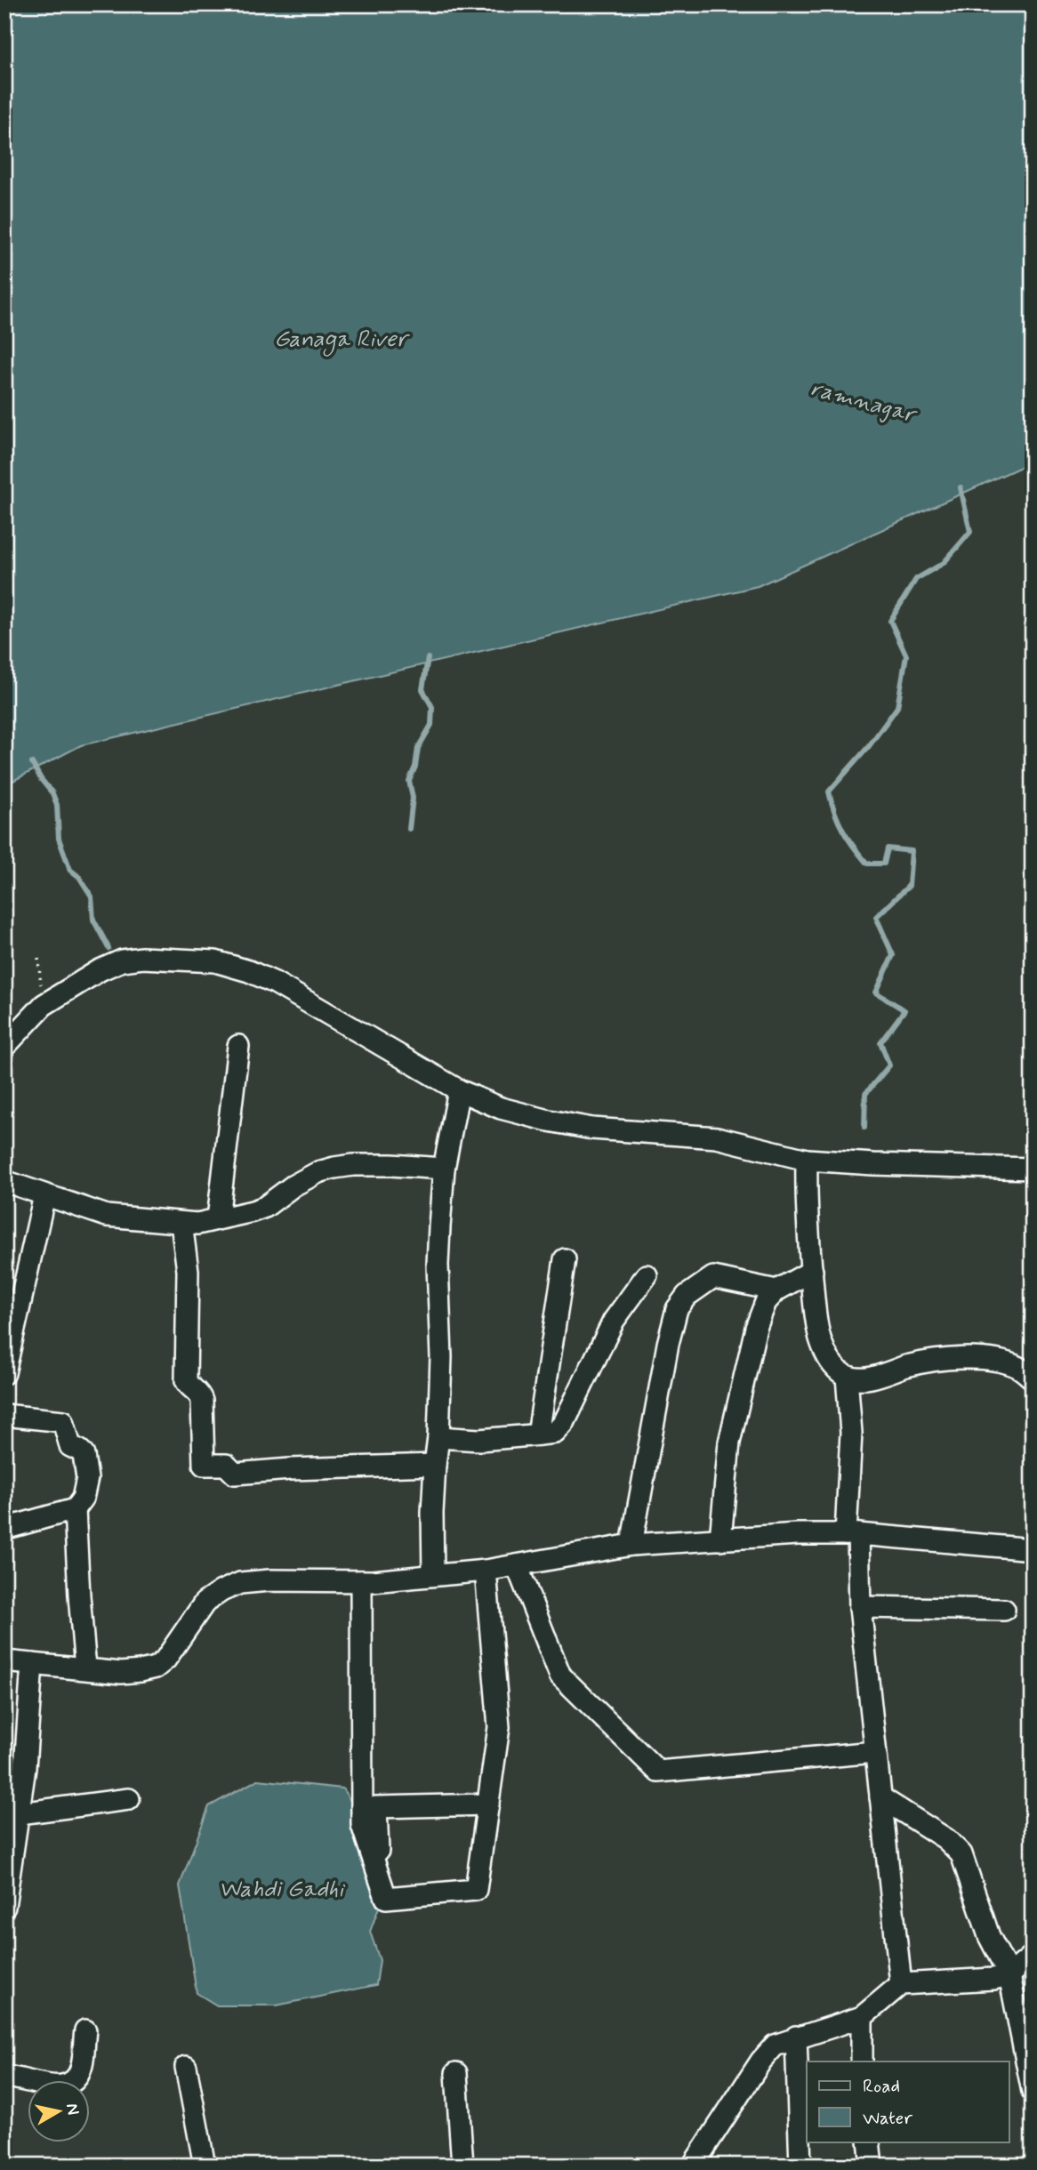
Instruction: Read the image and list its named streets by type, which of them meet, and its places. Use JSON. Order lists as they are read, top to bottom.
{
  "water": ["Ganaga River", "ramnagar", "Wahdi Gadhi"],
  "legend": ["Road", "Water"],
  "north": "right"
}
